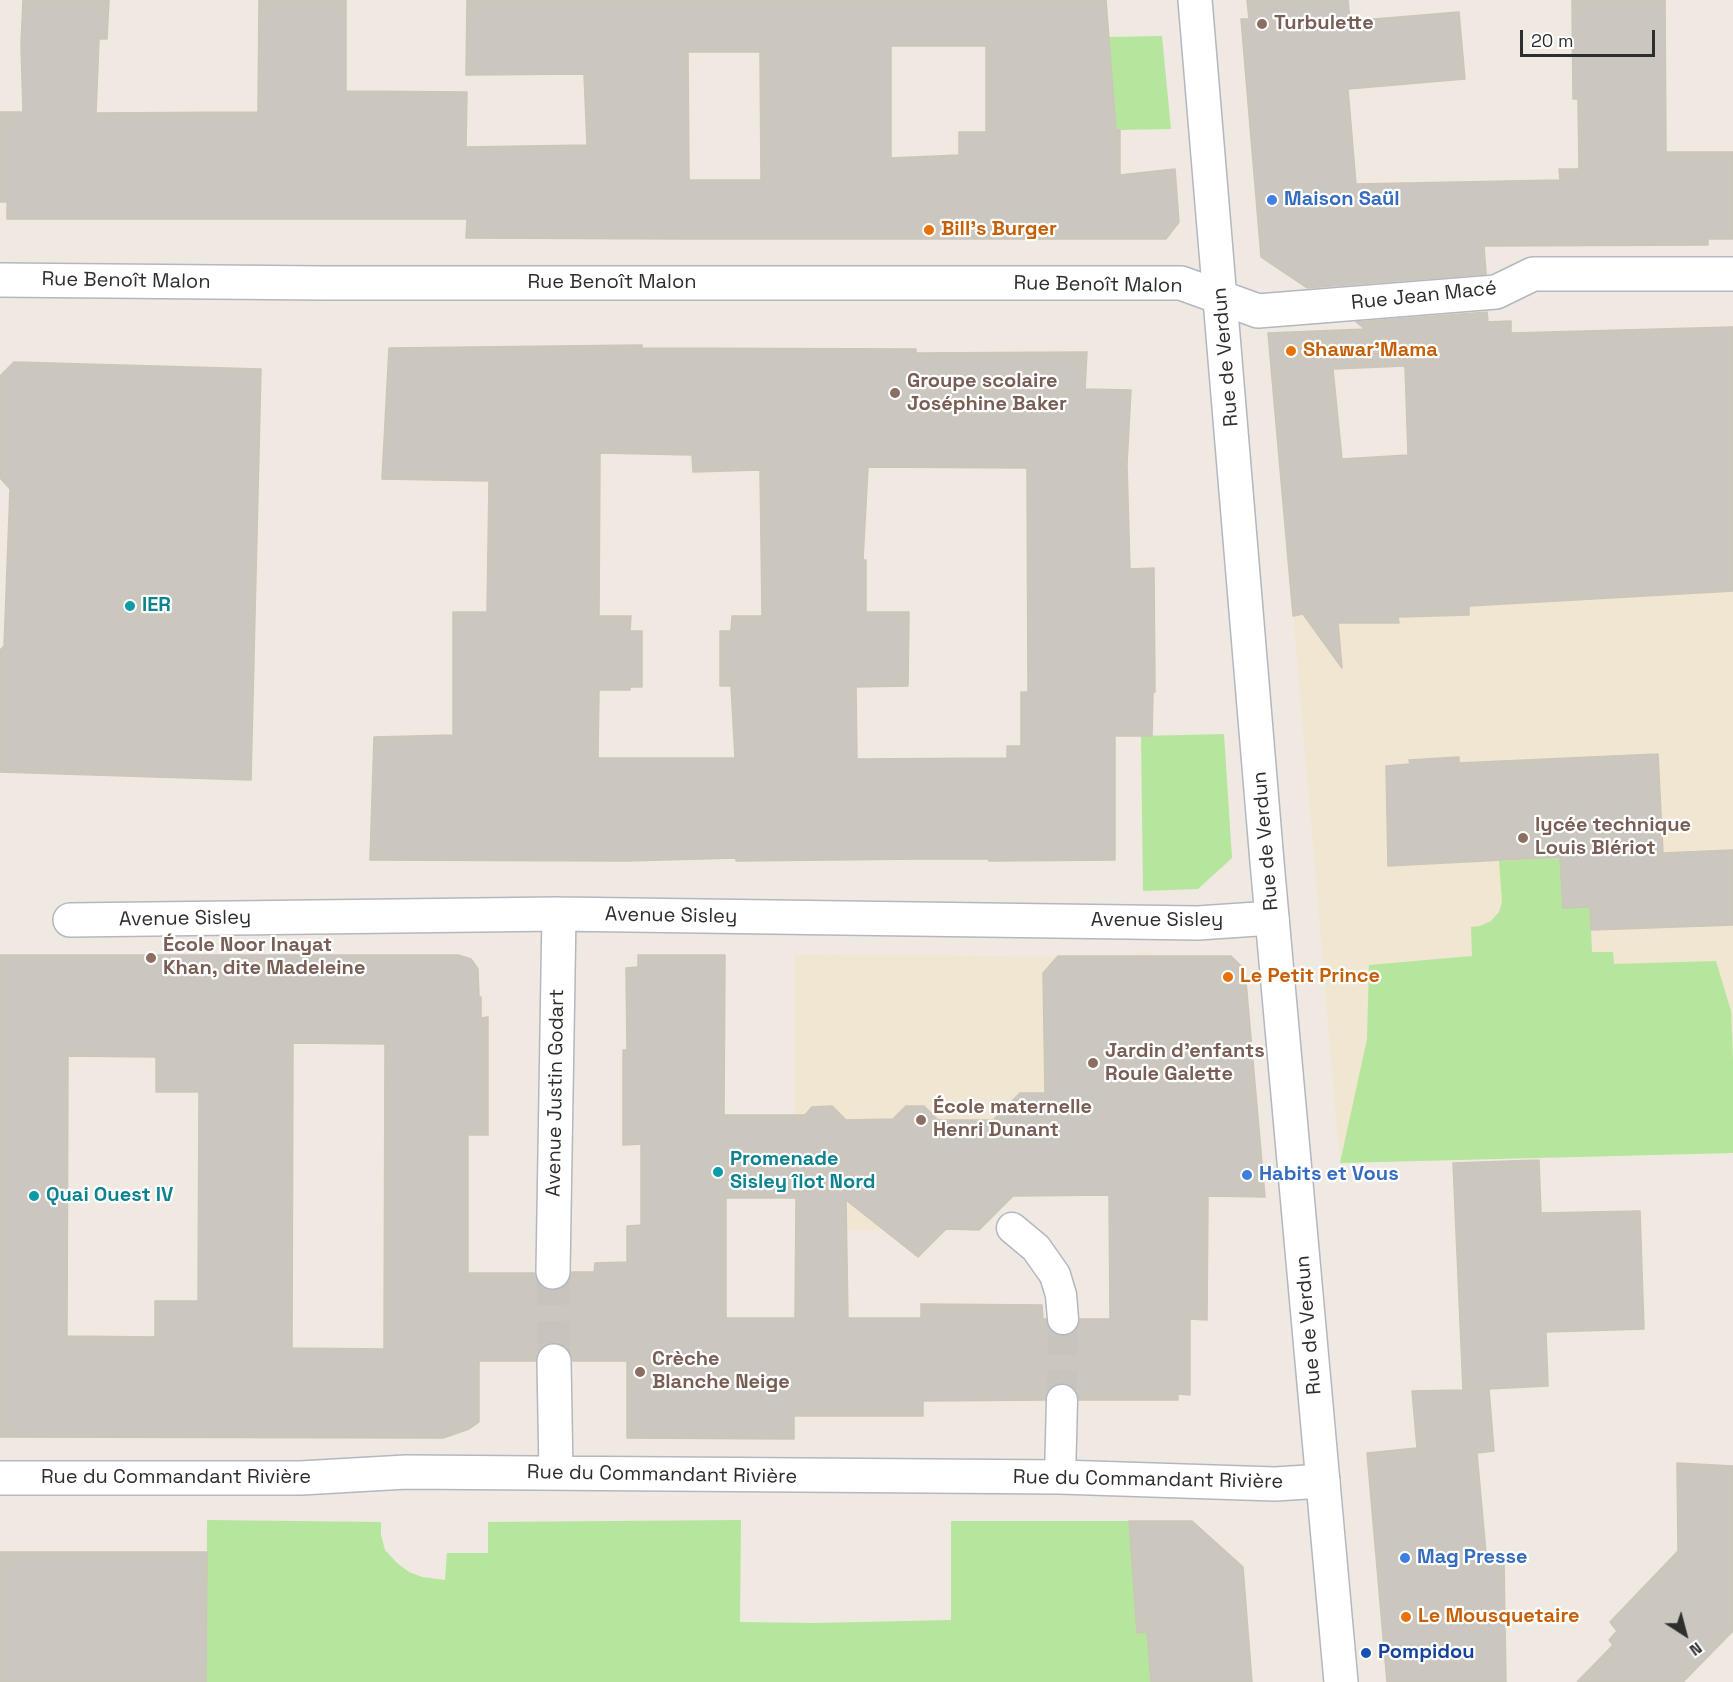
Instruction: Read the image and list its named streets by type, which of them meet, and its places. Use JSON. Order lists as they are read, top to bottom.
{
  "streets": {
    "street": [
      "Rue Benoît Malon",
      "Rue Jean Macé",
      "Rue de Verdun",
      "Avenue Sisley",
      "Avenue Justin Godart",
      "Rue du Commandant Rivière"
    ]
  },
  "crossings": [
    ["Rue Benoît Malon", "Rue Jean Macé"],
    ["Rue Benoît Malon", "Rue de Verdun"],
    ["Rue Jean Macé", "Rue de Verdun"],
    ["Rue de Verdun", "Avenue Sisley"],
    ["Rue de Verdun", "Rue du Commandant Rivière"],
    ["Avenue Sisley", "Avenue Justin Godart"]
  ],
  "places": [
    "Turbulette",
    "Maison Saül",
    "Bill’s Burger",
    "Shawar’Mama",
    "Groupe scolaire Joséphine Baker",
    "IER",
    "lycée technique Louis Blériot",
    "École Noor Inayat Khan, dite Madeleine",
    "Le Petit Prince",
    "Jardin d'enfants Roule Galette",
    "École maternelle Henri Dunant",
    "Promenade Sisley îlot Nord",
    "Habits et Vous",
    "Quai Ouest IV",
    "Crèche Blanche Neige",
    "Mag Presse",
    "Le Mousquetaire",
    "Pompidou"
  ],
  "scale_bar": "20 m",
  "north": "bottom right"
}
